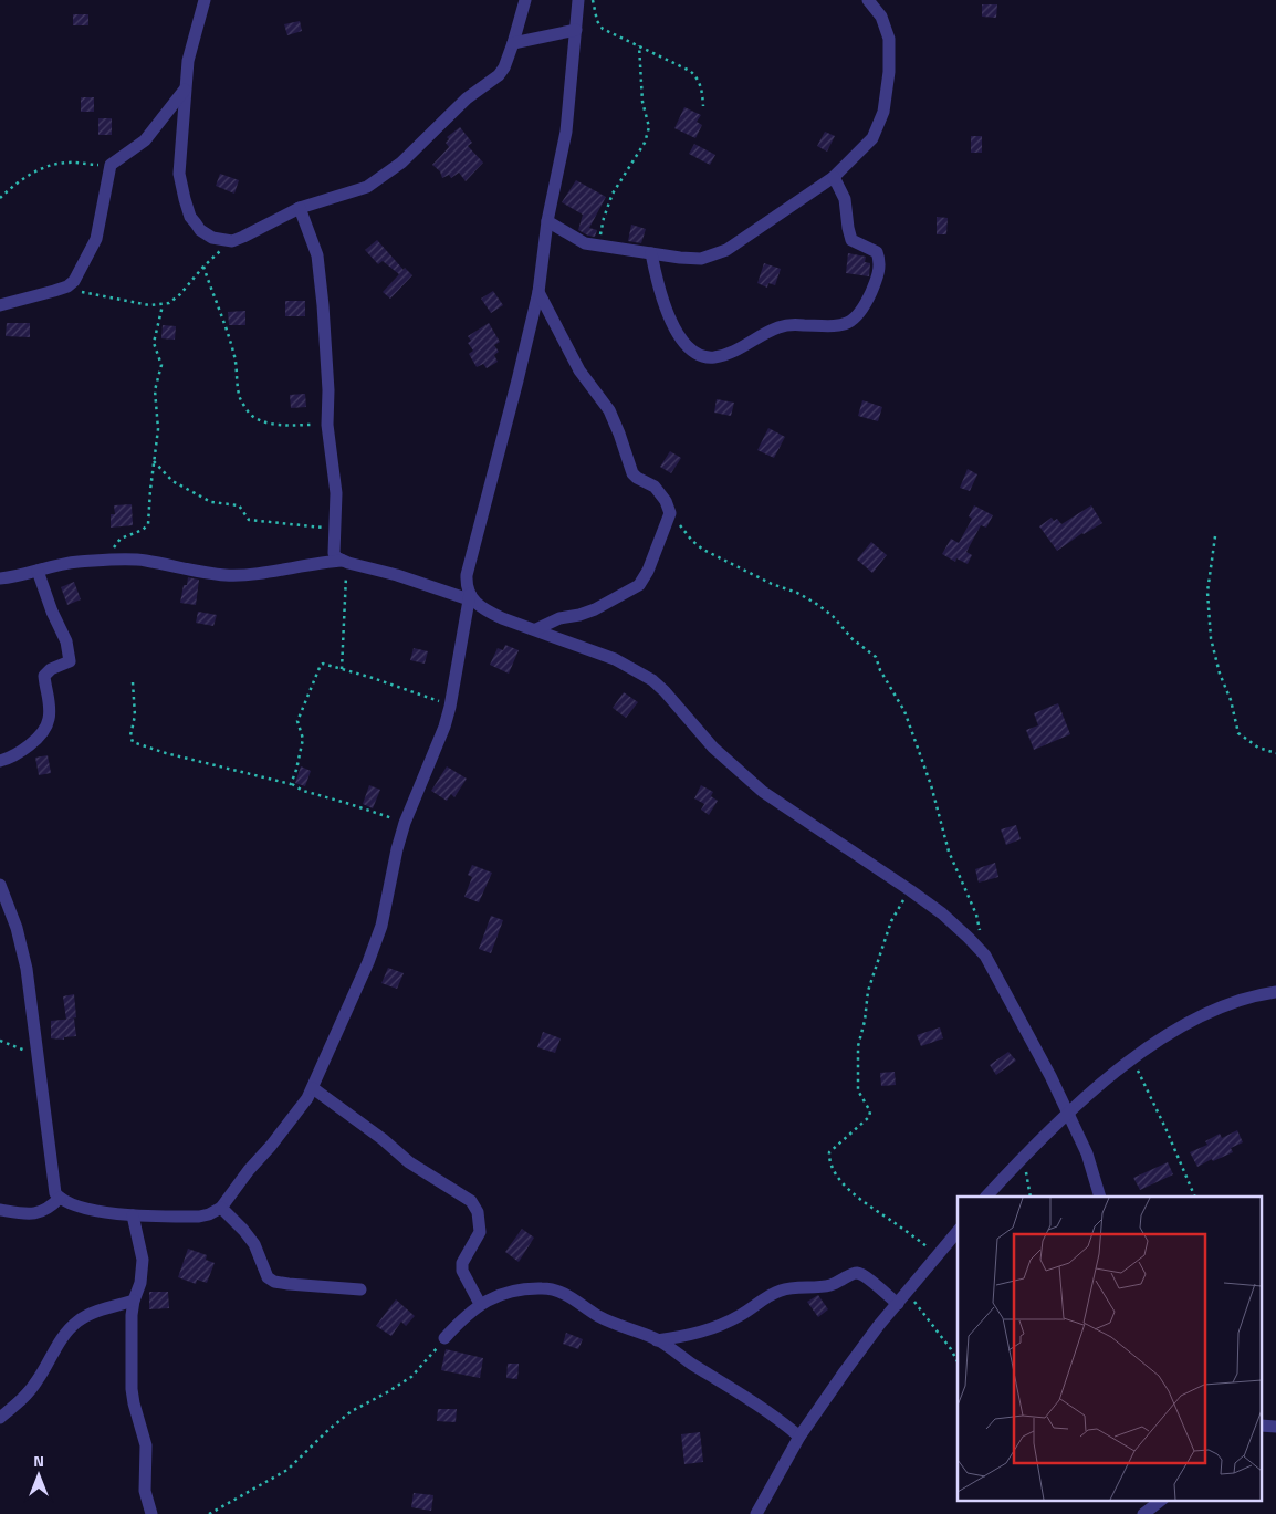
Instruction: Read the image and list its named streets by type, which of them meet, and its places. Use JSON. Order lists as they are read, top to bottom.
{
  "north": "top"
}
